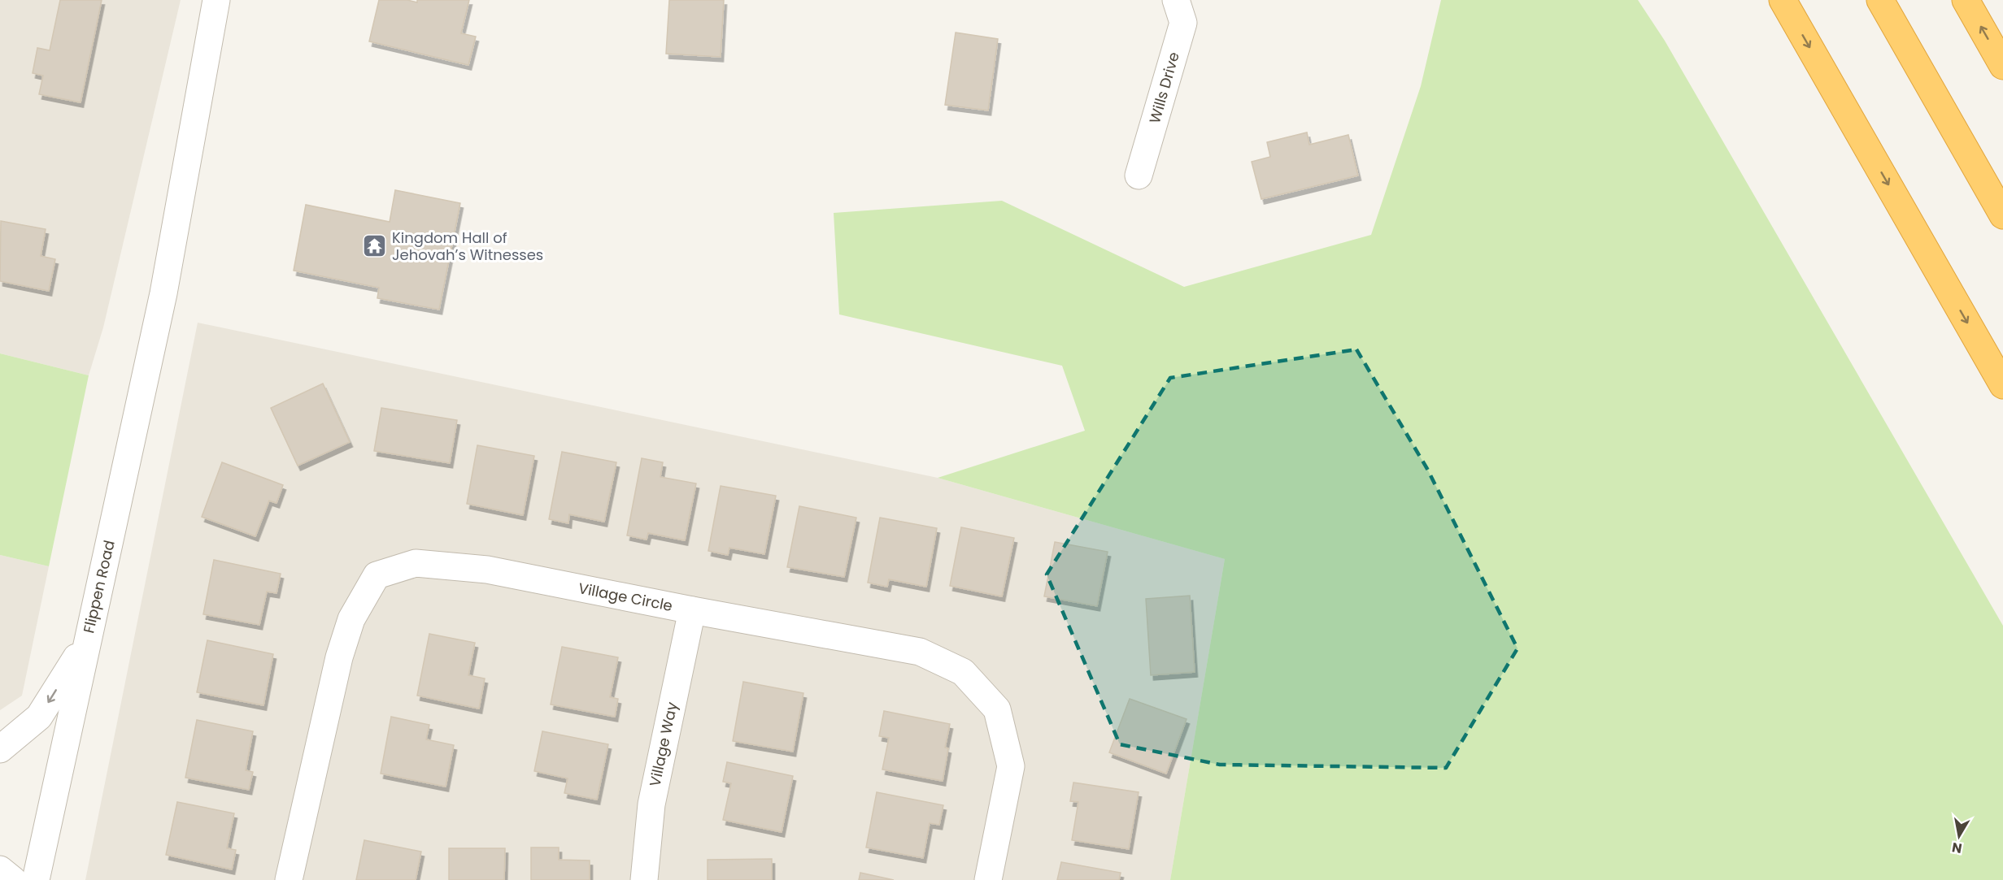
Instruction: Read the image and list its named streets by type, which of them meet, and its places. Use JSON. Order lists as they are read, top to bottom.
{
  "streets": {
    "street": [
      "Wills Drive",
      "Flippen Road",
      "Village Circle",
      "Village Way"
    ]
  },
  "crossings": [
    ["Village Circle", "Village Way"]
  ],
  "places": {
    "temple": ["Kingdom Hall of Jehovah’s Witnesses"]
  },
  "north": "bottom"
}
